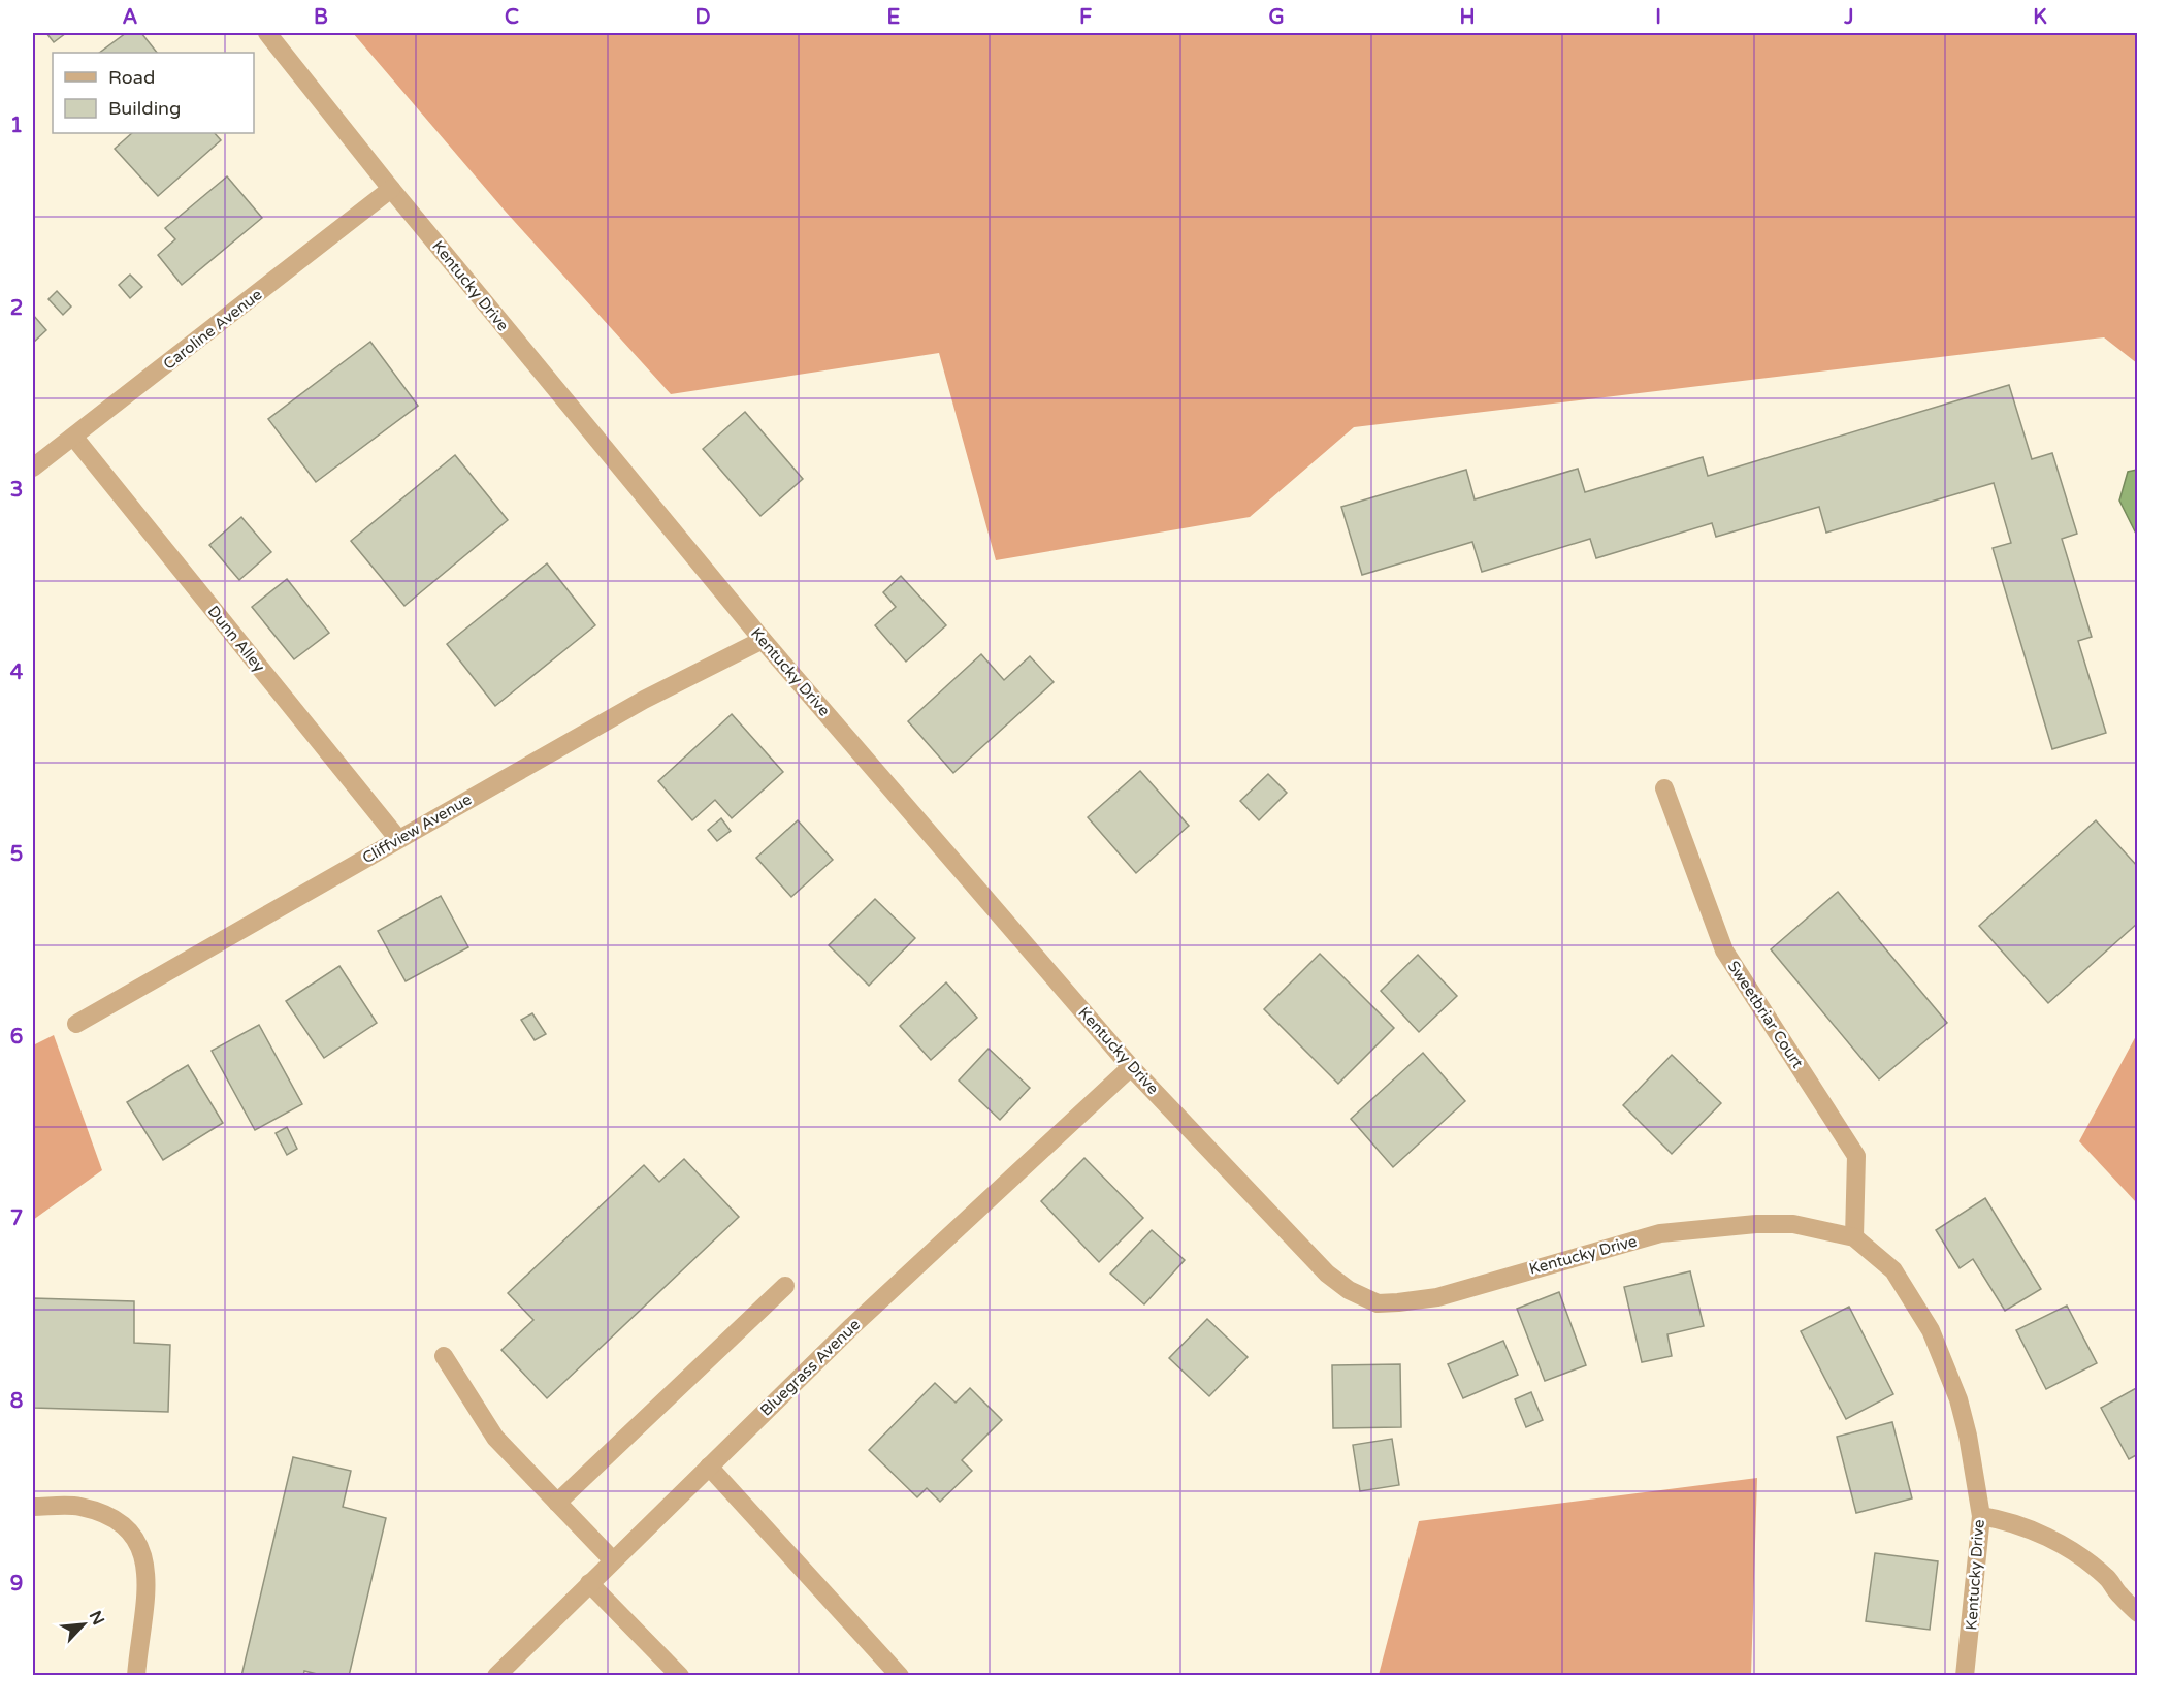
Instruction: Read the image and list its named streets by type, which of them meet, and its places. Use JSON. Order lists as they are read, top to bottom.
{
  "streets": {
    "street": [
      "Kentucky Drive",
      "Caroline Avenue",
      "Dunn Alley",
      "Cliffview Avenue",
      "Sweetbriar Court",
      "Bluegrass Avenue"
    ]
  },
  "crossings": [
    ["Kentucky Drive", "Caroline Avenue"],
    ["Kentucky Drive", "Cliffview Avenue"],
    ["Kentucky Drive", "Sweetbriar Court"],
    ["Kentucky Drive", "Bluegrass Avenue"],
    ["Caroline Avenue", "Dunn Alley"],
    ["Dunn Alley", "Cliffview Avenue"]
  ],
  "legend": ["Road", "Building"],
  "north": "top right",
  "grid": {
    "columns": [
      "A",
      "B",
      "C",
      "D",
      "E",
      "F",
      "G",
      "H",
      "I",
      "J",
      "K"
    ],
    "rows": [
      "1",
      "2",
      "3",
      "4",
      "5",
      "6",
      "7",
      "8",
      "9"
    ]
  }
}
